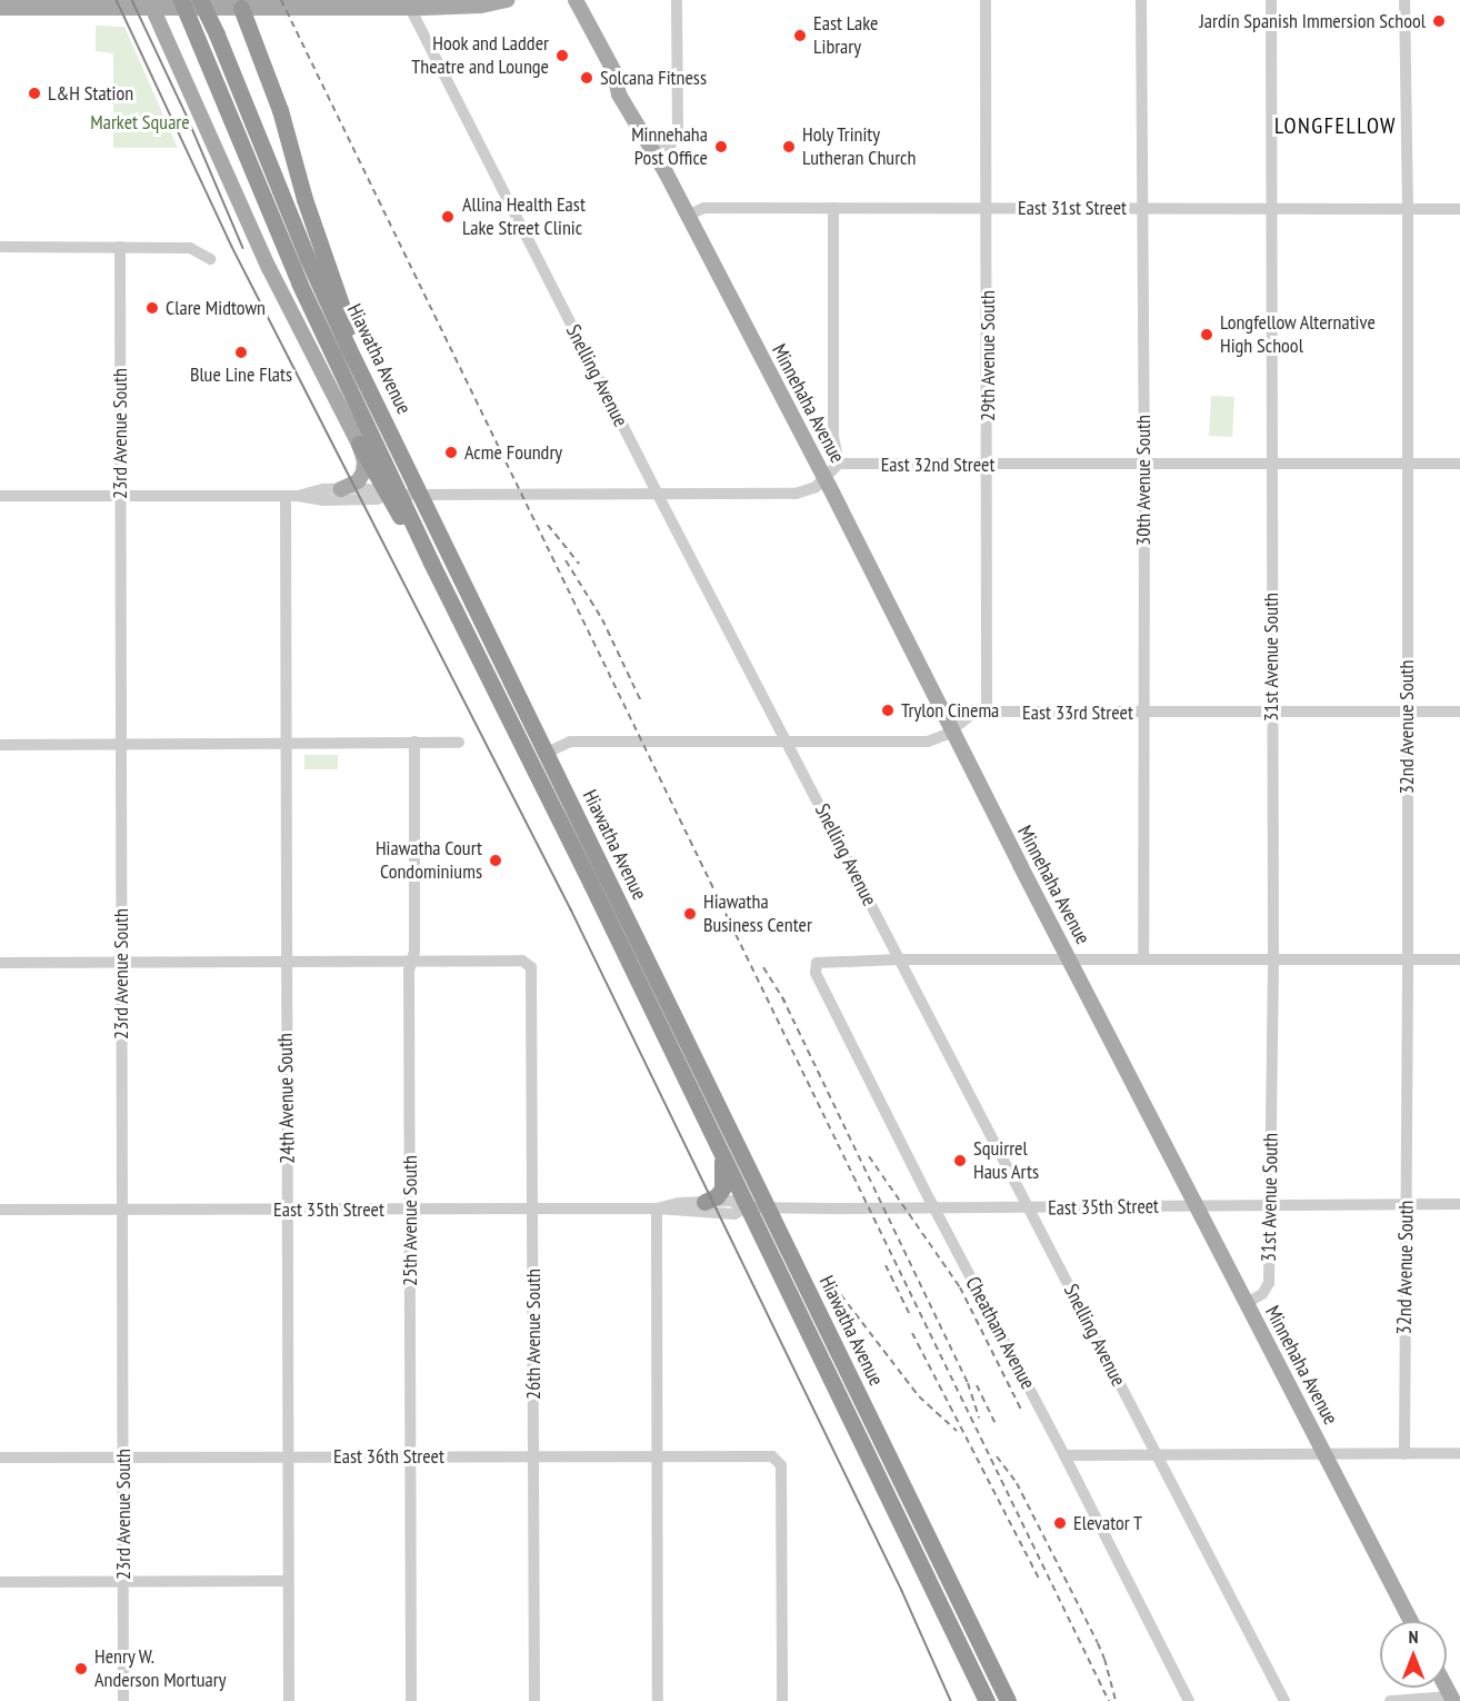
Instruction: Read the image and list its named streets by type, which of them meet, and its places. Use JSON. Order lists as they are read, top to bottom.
{
  "streets": {
    "highway": ["Hiawatha Avenue"],
    "main road": ["Minnehaha Avenue"],
    "street": [
      "East 31st Street",
      "29th Avenue South",
      "Snelling Avenue",
      "23rd Avenue South",
      "East 32nd Street",
      "30th Avenue South",
      "31st Avenue South",
      "East 33rd Street",
      "32nd Avenue South",
      "24th Avenue South",
      "East 35th Street",
      "25th Avenue South",
      "Cheatham Avenue",
      "26th Avenue South",
      "East 36th Street"
    ]
  },
  "crossings": [
    ["East 31st Street", "29th Avenue South"],
    ["East 31st Street", "Minnehaha Avenue"],
    ["East 31st Street", "30th Avenue South"],
    ["East 31st Street", "31st Avenue South"],
    ["East 31st Street", "32nd Avenue South"],
    ["29th Avenue South", "East 32nd Street"],
    ["29th Avenue South", "East 33rd Street"],
    ["Hiawatha Avenue", "East 33rd Street"],
    ["Hiawatha Avenue", "East 35th Street"],
    ["Snelling Avenue", "East 33rd Street"],
    ["Snelling Avenue", "East 35th Street"],
    ["Snelling Avenue", "Cheatham Avenue"],
    ["Minnehaha Avenue", "31st Avenue South"],
    ["Minnehaha Avenue", "East 33rd Street"],
    ["Minnehaha Avenue", "East 35th Street"],
    ["23rd Avenue South", "East 35th Street"],
    ["23rd Avenue South", "East 36th Street"],
    ["East 32nd Street", "30th Avenue South"],
    ["East 32nd Street", "31st Avenue South"],
    ["East 32nd Street", "32nd Avenue South"],
    ["30th Avenue South", "East 33rd Street"],
    ["31st Avenue South", "East 33rd Street"],
    ["31st Avenue South", "East 35th Street"],
    ["East 33rd Street", "32nd Avenue South"],
    ["32nd Avenue South", "East 35th Street"],
    ["24th Avenue South", "East 35th Street"],
    ["24th Avenue South", "East 36th Street"],
    ["East 35th Street", "25th Avenue South"],
    ["East 35th Street", "Cheatham Avenue"],
    ["East 35th Street", "26th Avenue South"],
    ["25th Avenue South", "26th Avenue South"],
    ["25th Avenue South", "East 36th Street"],
    ["26th Avenue South", "East 36th Street"]
  ],
  "districts": ["LONGFELLOW"],
  "parks": ["Market Square"],
  "places": [
    "Jardín Spanish Immersion School",
    "East Lake Library",
    "Hook and Ladder Theatre and Lounge",
    "Solcana Fitness",
    "L&H Station",
    "Minnehaha Post Office",
    "Holy Trinity Lutheran Church",
    "Allina Health East Lake Street Clinic",
    "Clare Midtown",
    "Longfellow Alternative High School",
    "Blue Line Flats",
    "Acme Foundry",
    "Trylon Cinema",
    "Hiawatha Court Condominiums",
    "Hiawatha Business Center",
    "Squirrel Haus Arts",
    "Elevator T",
    "Henry W. Anderson Mortuary"
  ],
  "north": "top"
}
